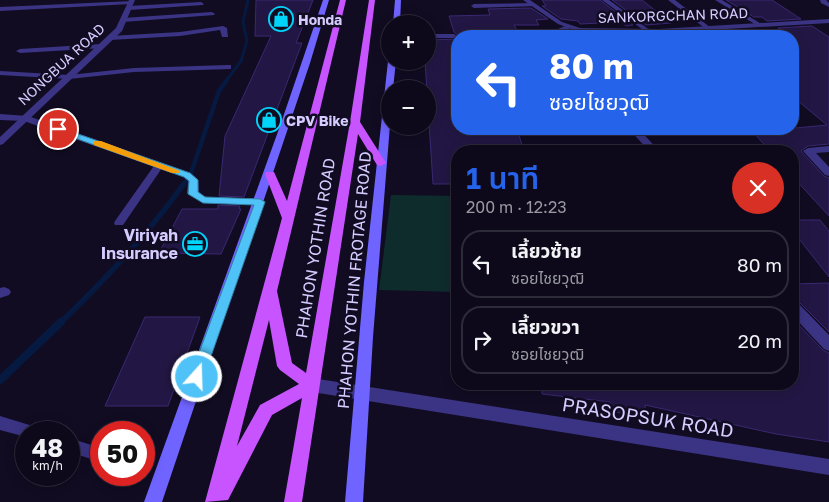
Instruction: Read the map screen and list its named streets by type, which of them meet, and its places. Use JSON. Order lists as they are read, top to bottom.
{
  "streets": {
    "main road": ["PHAHON YOTHIN ROAD", "PHAHON YOTHIN FROTAGE ROAD"],
    "street": ["SANKORGCHAN ROAD", "NONGBUA ROAD", "PRASOPSUK ROAD"]
  },
  "crossings": [
    ["PHAHON YOTHIN ROAD", "PRASOPSUK ROAD"],
    ["PHAHON YOTHIN FROTAGE ROAD", "PRASOPSUK ROAD"]
  ],
  "places": {
    "shop": ["Honda", "CPV Bike"],
    "office": ["Viriyah Insurance"]
  },
  "page": {
    "map_buttons": ["+", "−"],
    "turn": ["80 m", "ซอยไชยวุฒิ"],
    "heading": ["1 นาที", "200 m · 12:23"],
    "list": [
      {
        "name": "เลี้ยวซ้าย",
        "note": "ซอยไชยวุฒิ",
        "value": "80 m"
      },
      {
        "name": "เลี้ยวขวา",
        "note": "ซอยไชยวุฒิ",
        "value": "20 m"
      }
    ],
    "speed": "48 km/h",
    "limit": "50"
  }
}
